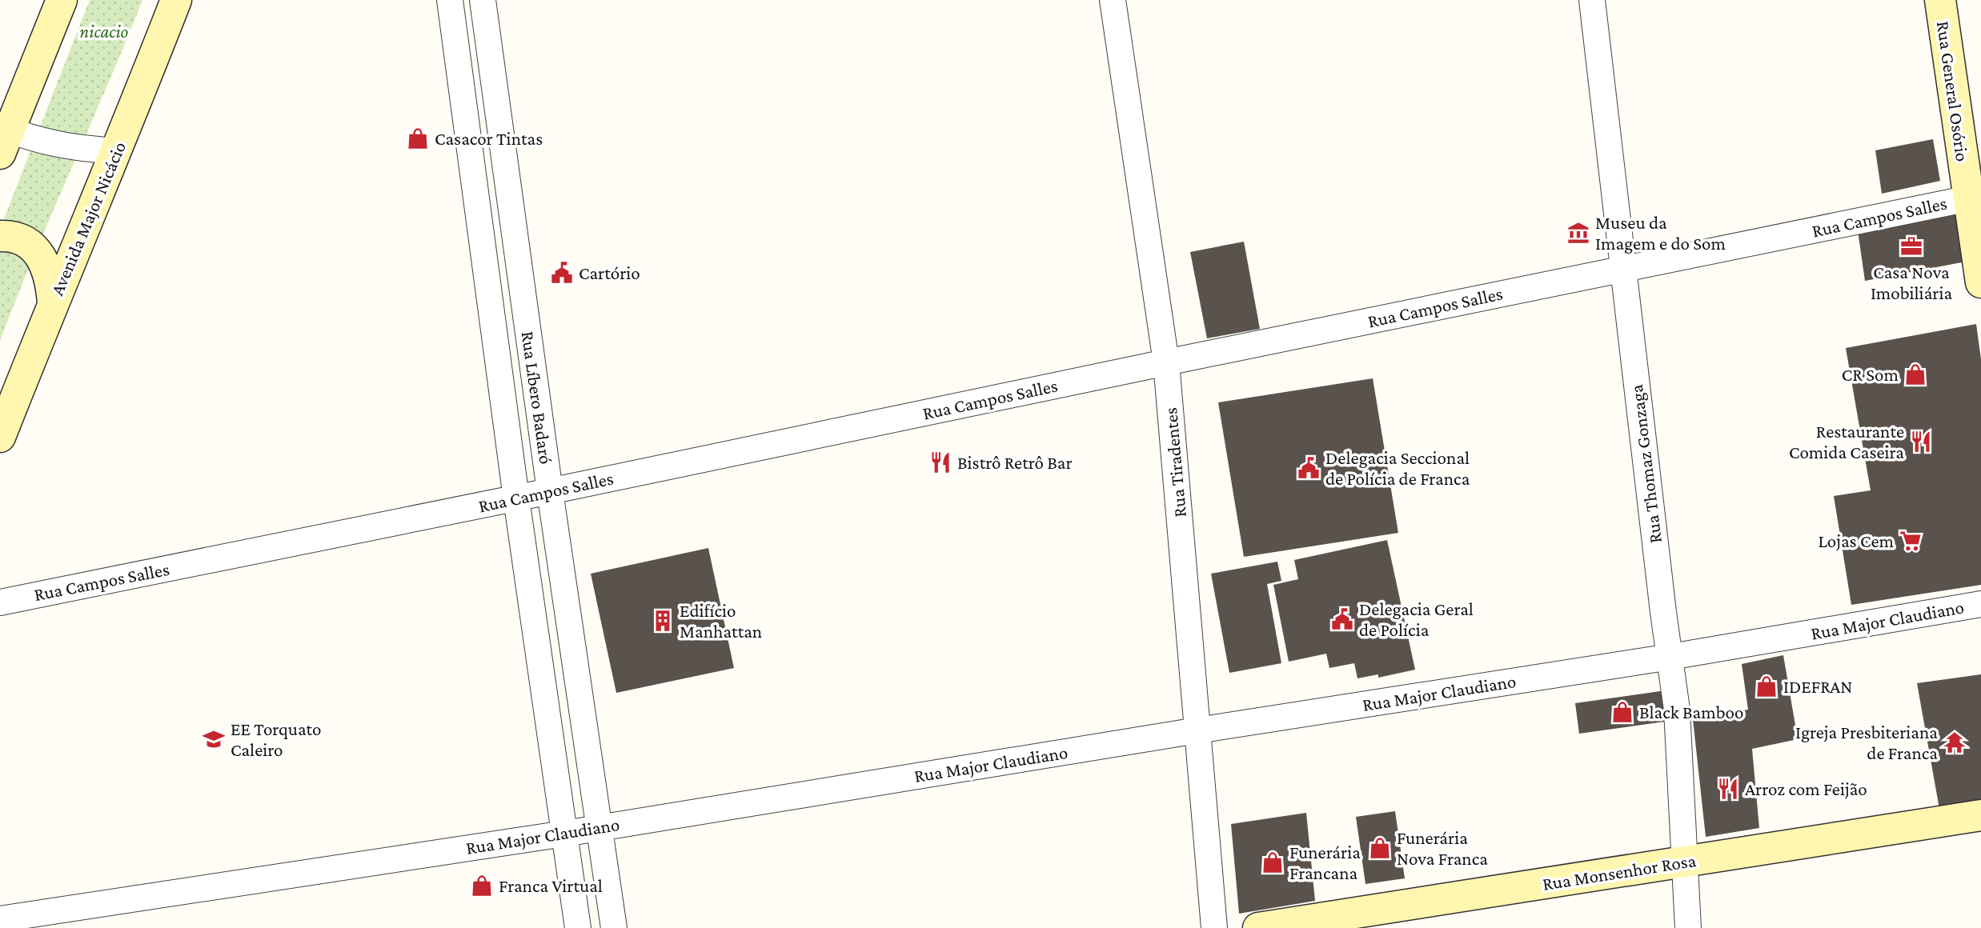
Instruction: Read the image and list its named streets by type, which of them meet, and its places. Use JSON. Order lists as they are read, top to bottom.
{
  "streets": {
    "street": [
      "Rua General Osório",
      "Rua Campos Salles",
      "Avenida Major Nicácio",
      "Rua Líbero Badaró",
      "Rua Tiradentes",
      "Rua Thomaz Gonzaga",
      "Rua Major Claudiano",
      "Rua Monsenhor Rosa"
    ]
  },
  "crossings": [
    ["Rua General Osório", "Rua Campos Salles"],
    ["Rua Campos Salles", "Rua Líbero Badaró"],
    ["Rua Campos Salles", "Rua Tiradentes"],
    ["Rua Campos Salles", "Rua Thomaz Gonzaga"],
    ["Rua Líbero Badaró", "Rua Major Claudiano"],
    ["Rua Tiradentes", "Rua Major Claudiano"],
    ["Rua Thomaz Gonzaga", "Rua Major Claudiano"],
    ["Rua Thomaz Gonzaga", "Rua Monsenhor Rosa"]
  ],
  "parks": ["nicacio"],
  "places": {
    "shop": [
      "Casacor Tintas",
      "CR Som",
      "IDEFRAN",
      "Black Bamboo",
      "Funerária Nova Franca",
      "Funerária Francana",
      "Franca Virtual"
    ],
    "museum": ["Museu da Imagem e do Som"],
    "office": ["Casa Nova Imobiliária"],
    "public building": ["Cartório", "Delegacia Seccional de Polícia de Franca", "Delegacia Geral de Polícia"],
    "restaurant": ["Restaurante Comida Caseira", "Bistrô Retrô Bar", "Arroz com Feijão"],
    "supermarket": ["Lojas Cem"],
    "building": ["Edifício Manhattan"],
    "school or university": ["EE Torquato Caleiro"],
    "temple": ["Igreja Presbiteriana de Franca"]
  }
}
